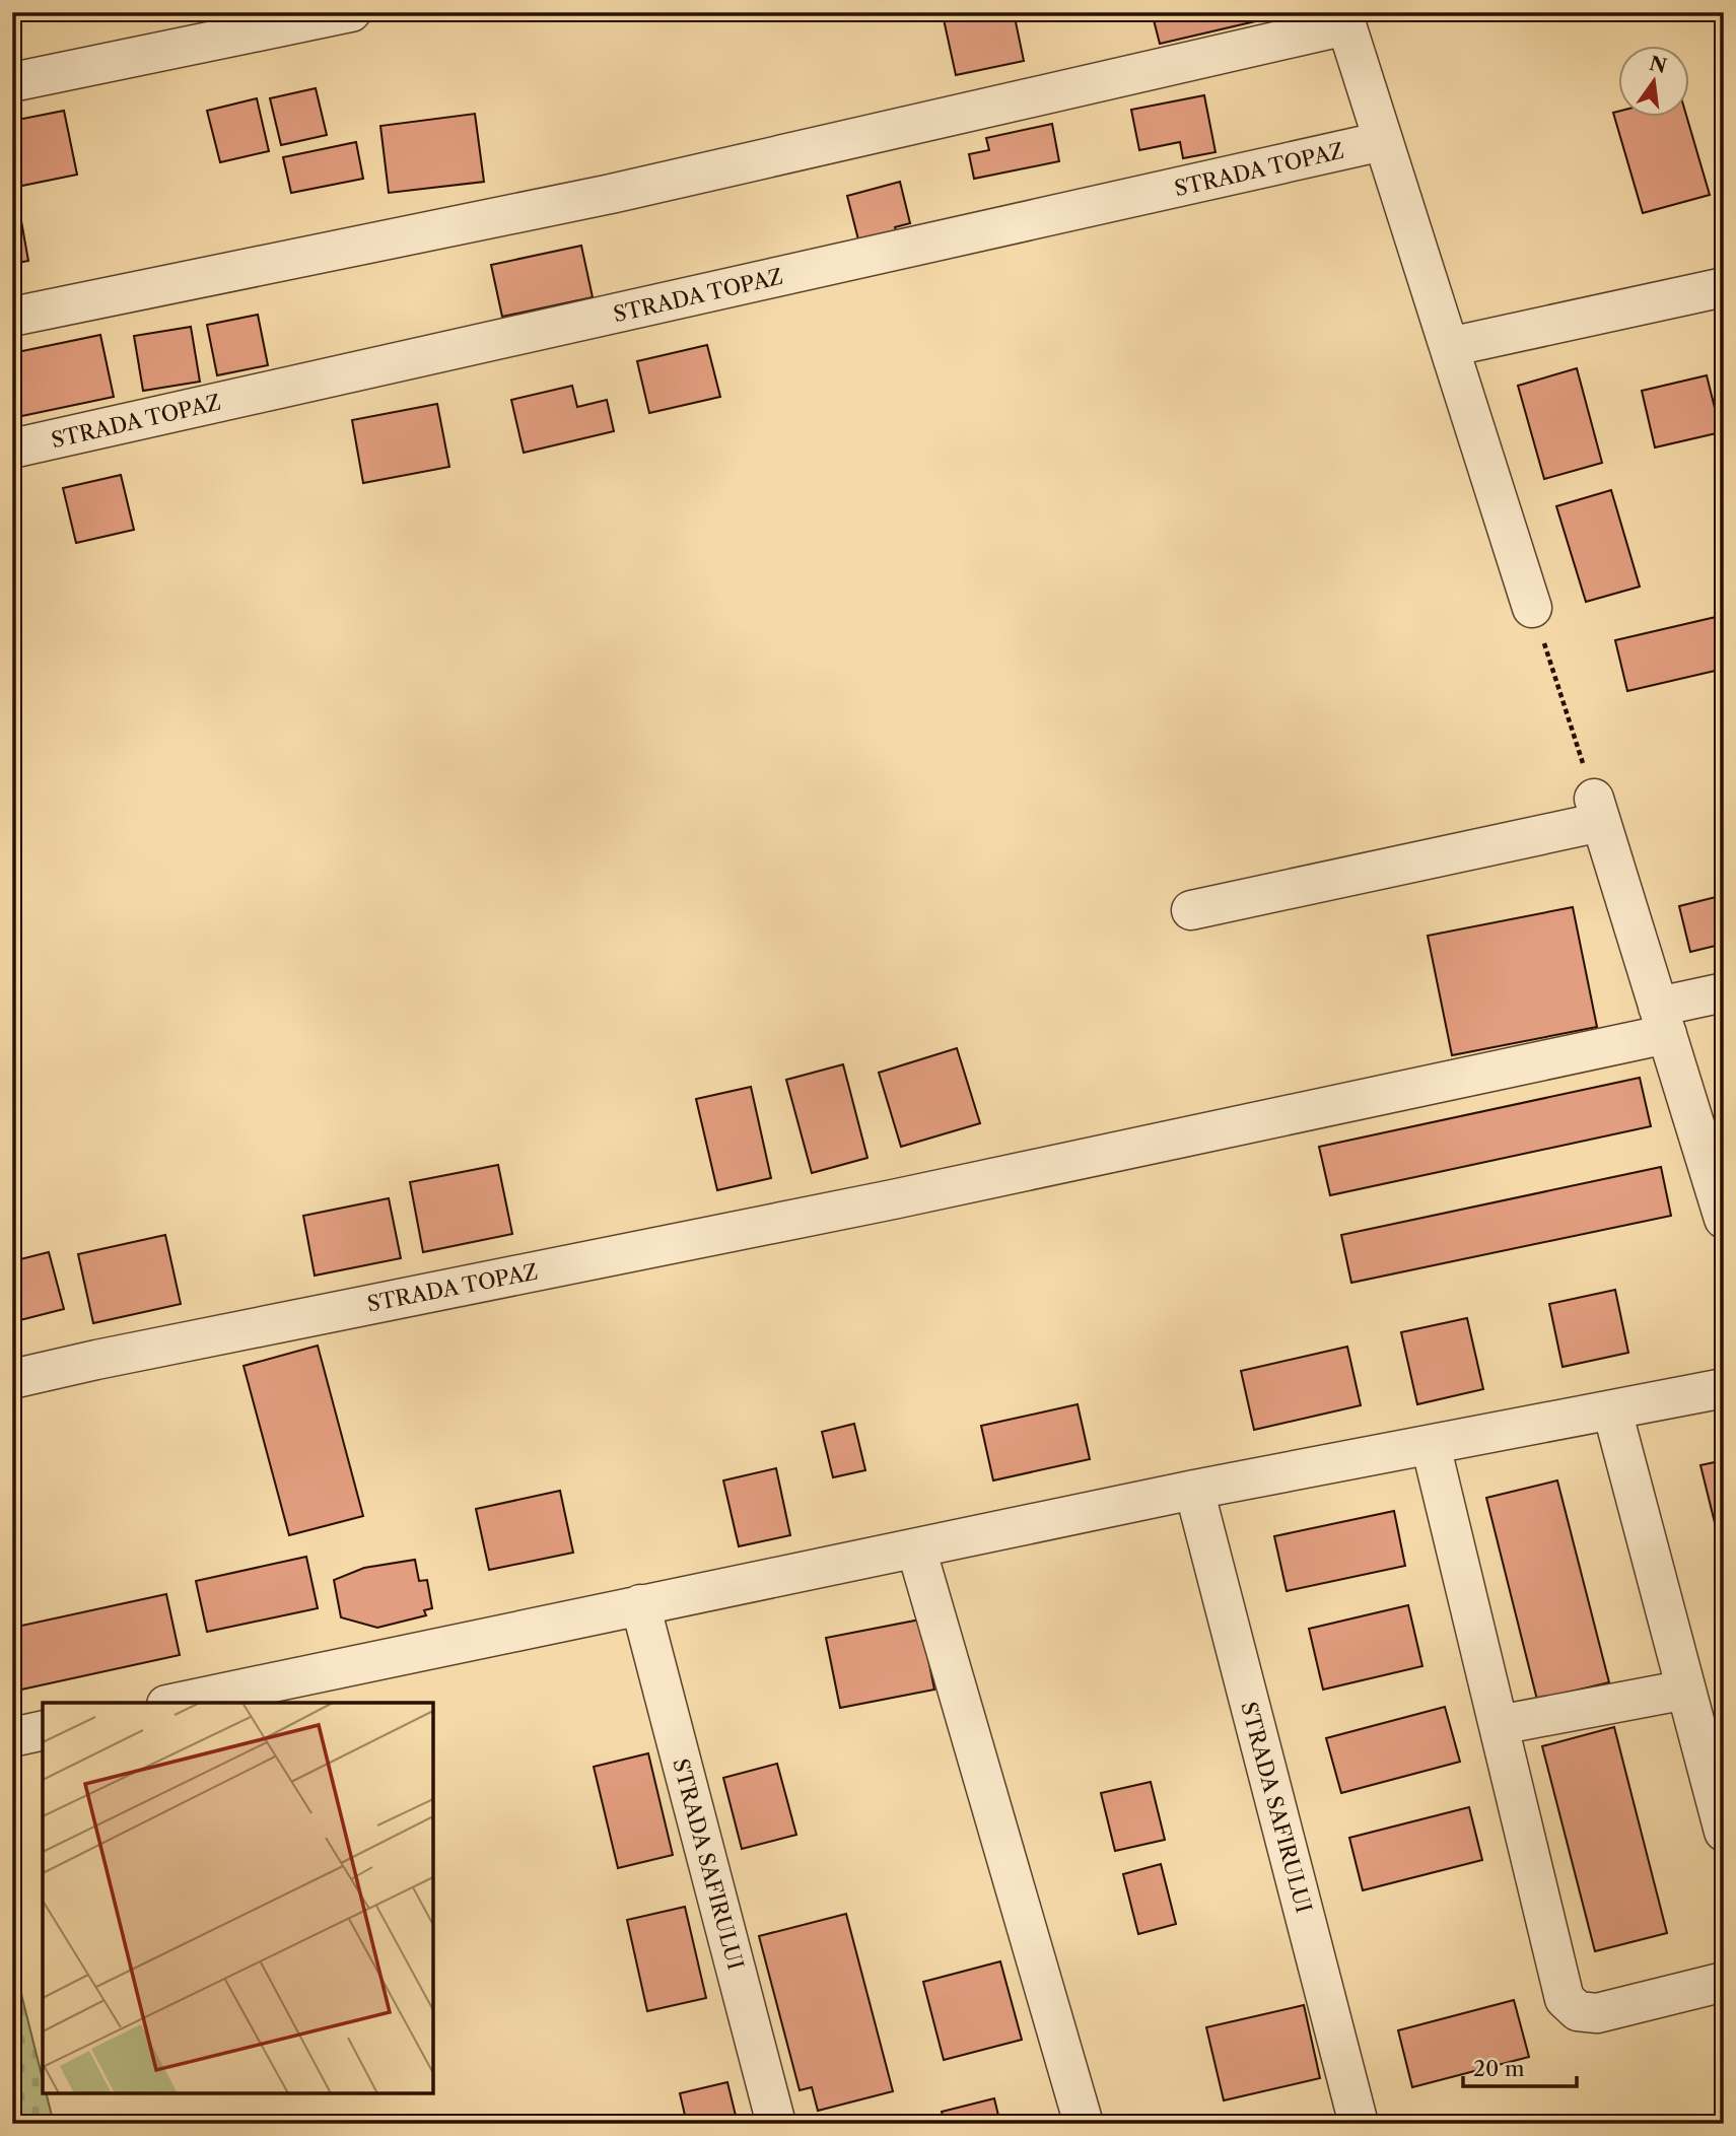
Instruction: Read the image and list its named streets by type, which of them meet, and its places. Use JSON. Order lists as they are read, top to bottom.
{
  "streets": {
    "street": ["STRADA TOPAZ", "STRADA SAFIRULUI"]
  },
  "scale_bar": "20 m",
  "north": "top"
}
